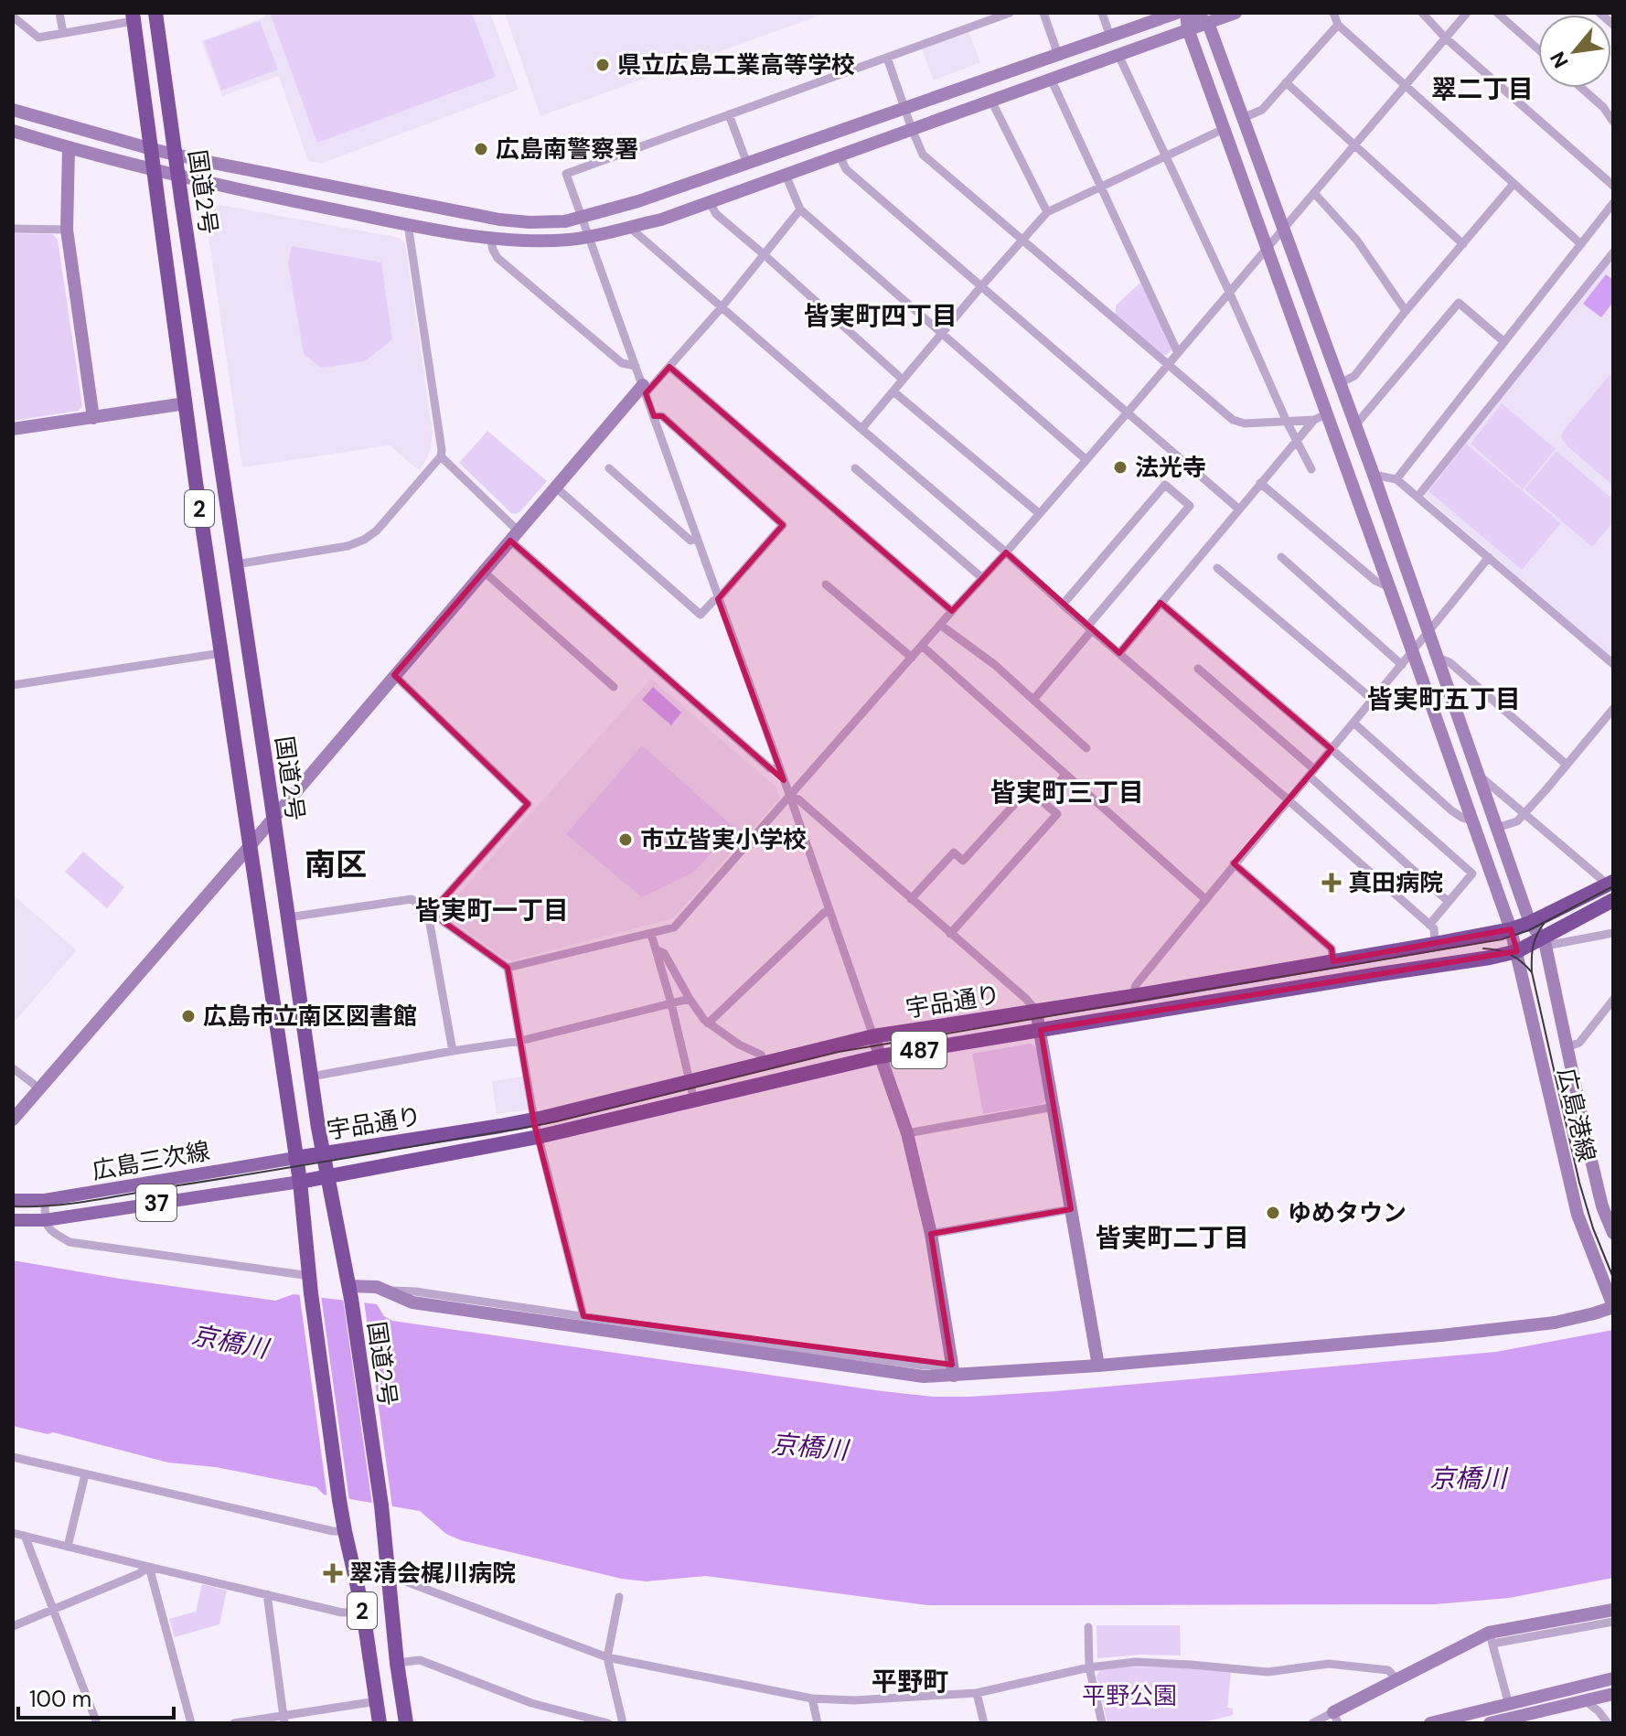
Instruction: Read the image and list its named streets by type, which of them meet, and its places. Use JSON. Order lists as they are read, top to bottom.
{
  "streets": {
    "highway": [
      "国道2号",
      "2",
      "宇品通り",
      "487"
    ],
    "main road": ["広島三次線", "37"],
    "street": ["広島港線"]
  },
  "crossings": [
    ["国道2号", "宇品通り"],
    ["国道2号", "広島三次線"],
    ["宇品通り", "広島港線"],
    ["宇品通り", "広島三次線"]
  ],
  "districts": [
    "翠二丁目",
    "皆実町四丁目",
    "皆実町五丁目",
    "皆実町三丁目",
    "南区",
    "皆実町一丁目",
    "皆実町二丁目",
    "平野町"
  ],
  "water": ["京橋川"],
  "parks": ["平野公園"],
  "places": {
    "other": [
      "県立広島工業高等学校",
      "広島南警察署",
      "法光寺",
      "市立皆実小学校",
      "広島市立南区図書館",
      "ゆめタウン"
    ],
    "health": ["真田病院", "翠清会梶川病院"]
  },
  "scale_bar": "100 m",
  "north": "bottom left"
}
